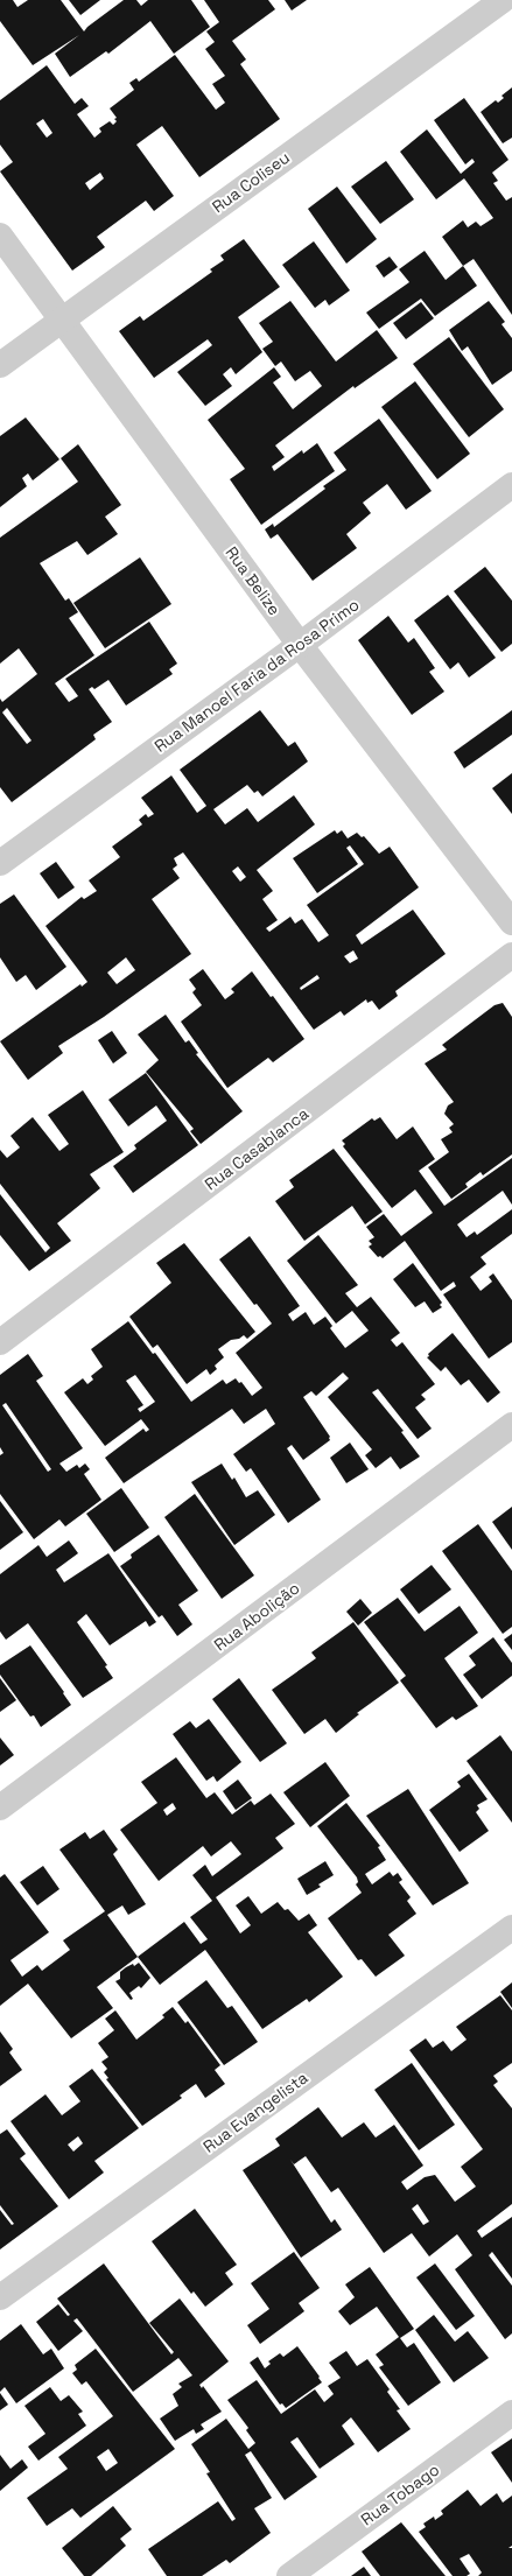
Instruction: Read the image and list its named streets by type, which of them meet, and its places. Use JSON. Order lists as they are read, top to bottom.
{
  "streets": {
    "street": [
      "Rua Coliseu",
      "Rua Belize",
      "Rua Manoel Faria da Rosa Primo",
      "Rua Casablanca",
      "Rua Abolição",
      "Rua Evangelista",
      "Rua Tobago"
    ]
  },
  "crossings": [
    ["Rua Coliseu", "Rua Belize"],
    ["Rua Belize", "Rua Manoel Faria da Rosa Primo"]
  ]
}
